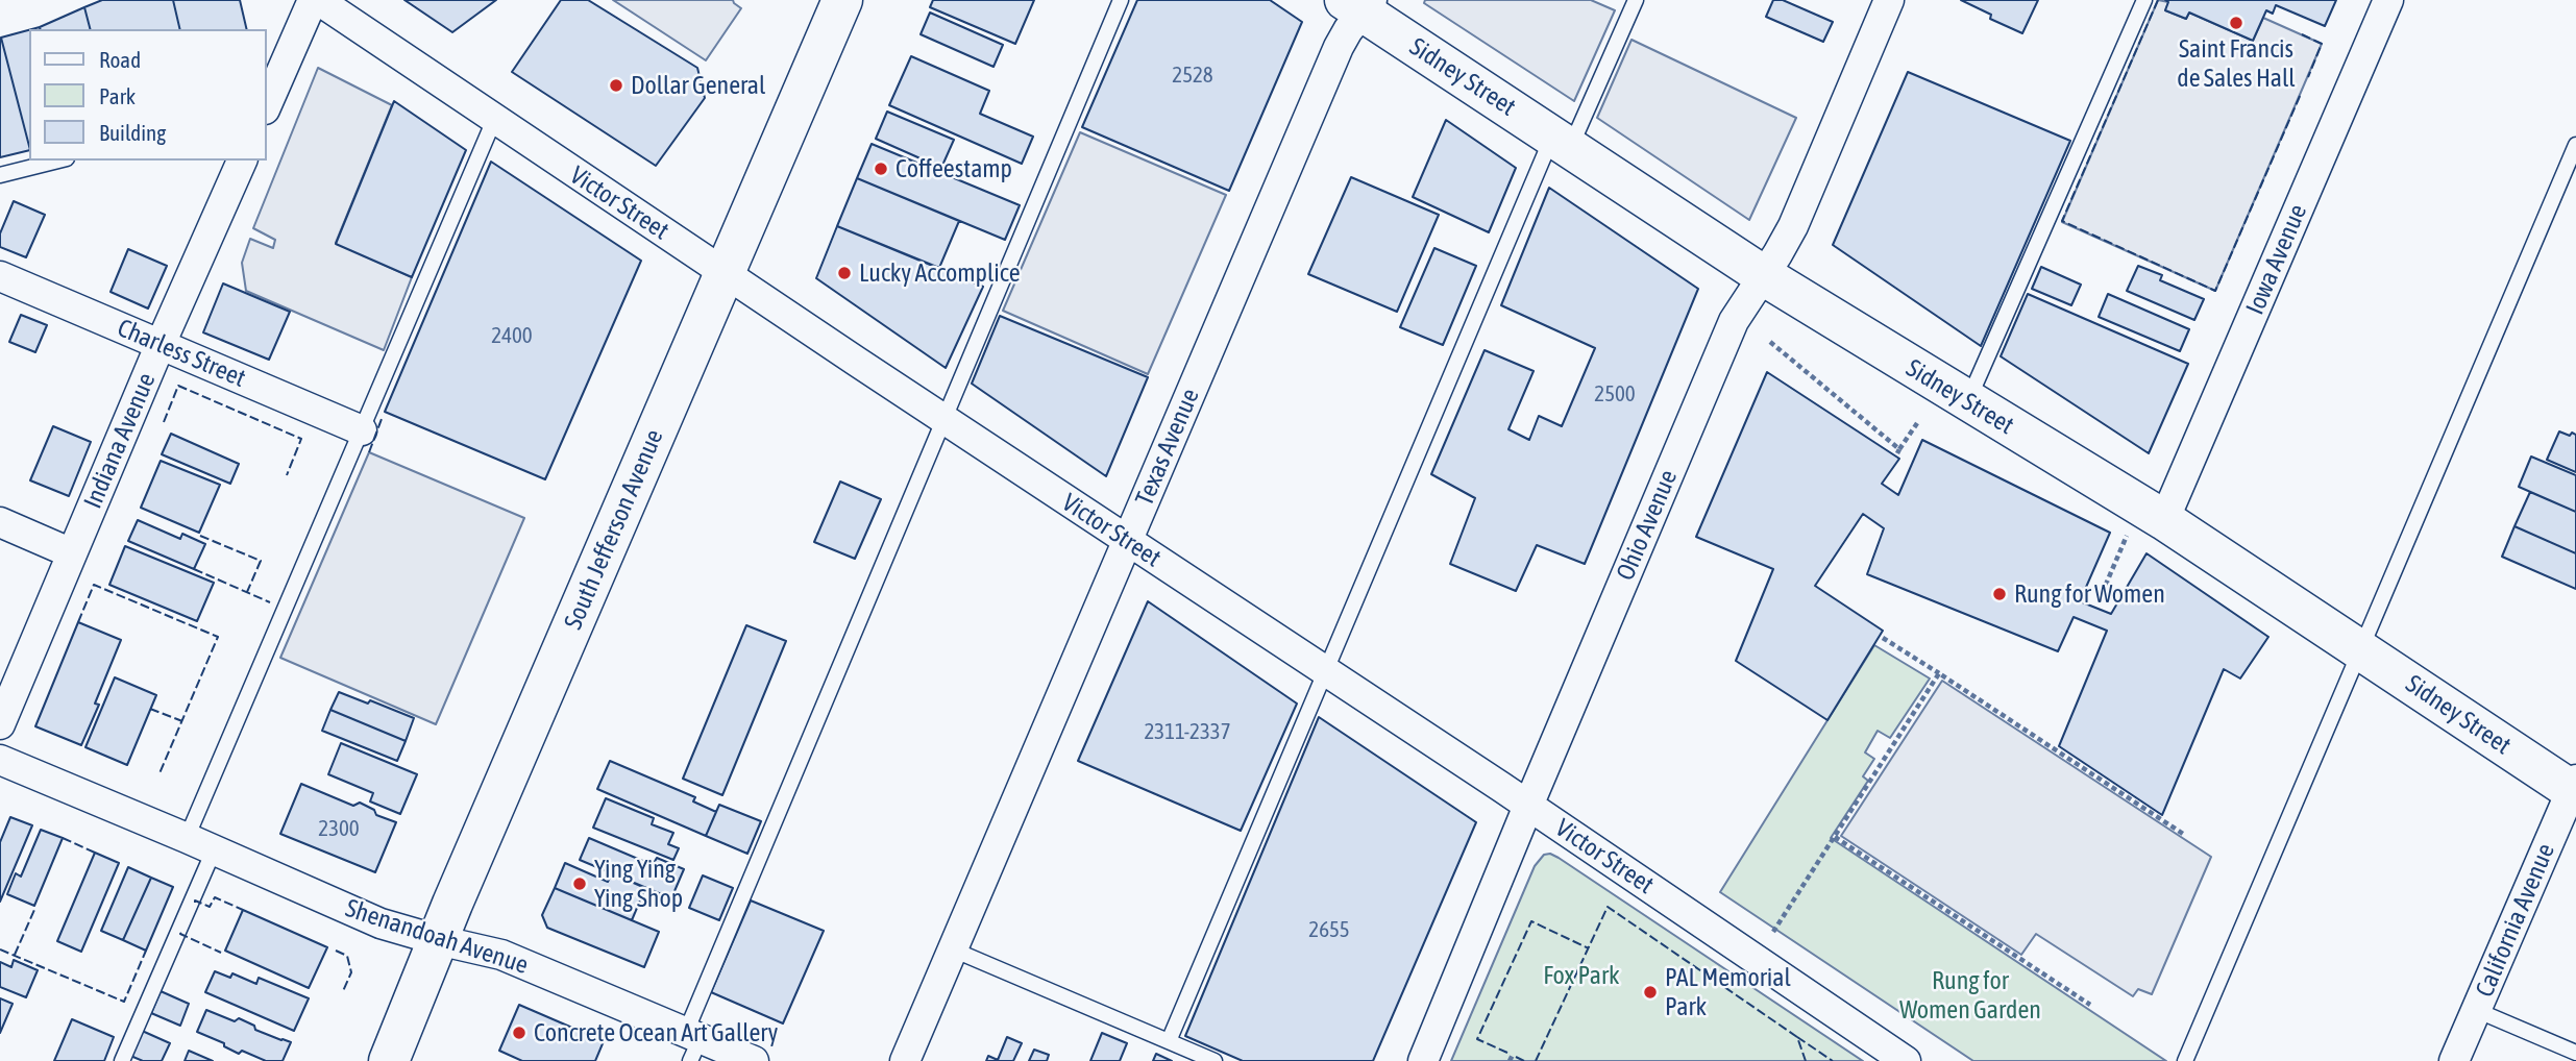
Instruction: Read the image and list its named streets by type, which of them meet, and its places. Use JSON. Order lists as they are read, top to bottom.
{
  "streets": {
    "street": [
      "Sidney Street",
      "Victor Street",
      "Iowa Avenue",
      "Charless Street",
      "Indiana Avenue",
      "Texas Avenue",
      "Ohio Avenue",
      "South Jefferson Avenue",
      "California Avenue",
      "Shenandoah Avenue"
    ]
  },
  "crossings": [
    ["Sidney Street", "Iowa Avenue"],
    ["Sidney Street", "Texas Avenue"],
    ["Sidney Street", "Ohio Avenue"],
    ["Sidney Street", "California Avenue"],
    ["Victor Street", "Texas Avenue"],
    ["Victor Street", "Ohio Avenue"],
    ["Victor Street", "South Jefferson Avenue"],
    ["Charless Street", "Indiana Avenue"],
    ["South Jefferson Avenue", "Shenandoah Avenue"]
  ],
  "parks": ["Fox Park", "Rung for Women Garden"],
  "places": [
    "Saint Francis de Sales Hall",
    "Dollar General",
    "Coffeestamp",
    "Lucky Accomplice",
    "Rung for Women",
    "Ying Ying Ying Shop",
    "PAL Memorial Park",
    "Concrete Ocean Art Gallery"
  ],
  "house_numbers": [
    "2528",
    "2400",
    "2500",
    "2311-2337",
    "2300",
    "2655"
  ],
  "legend": ["Road", "Park", "Building"]
}
